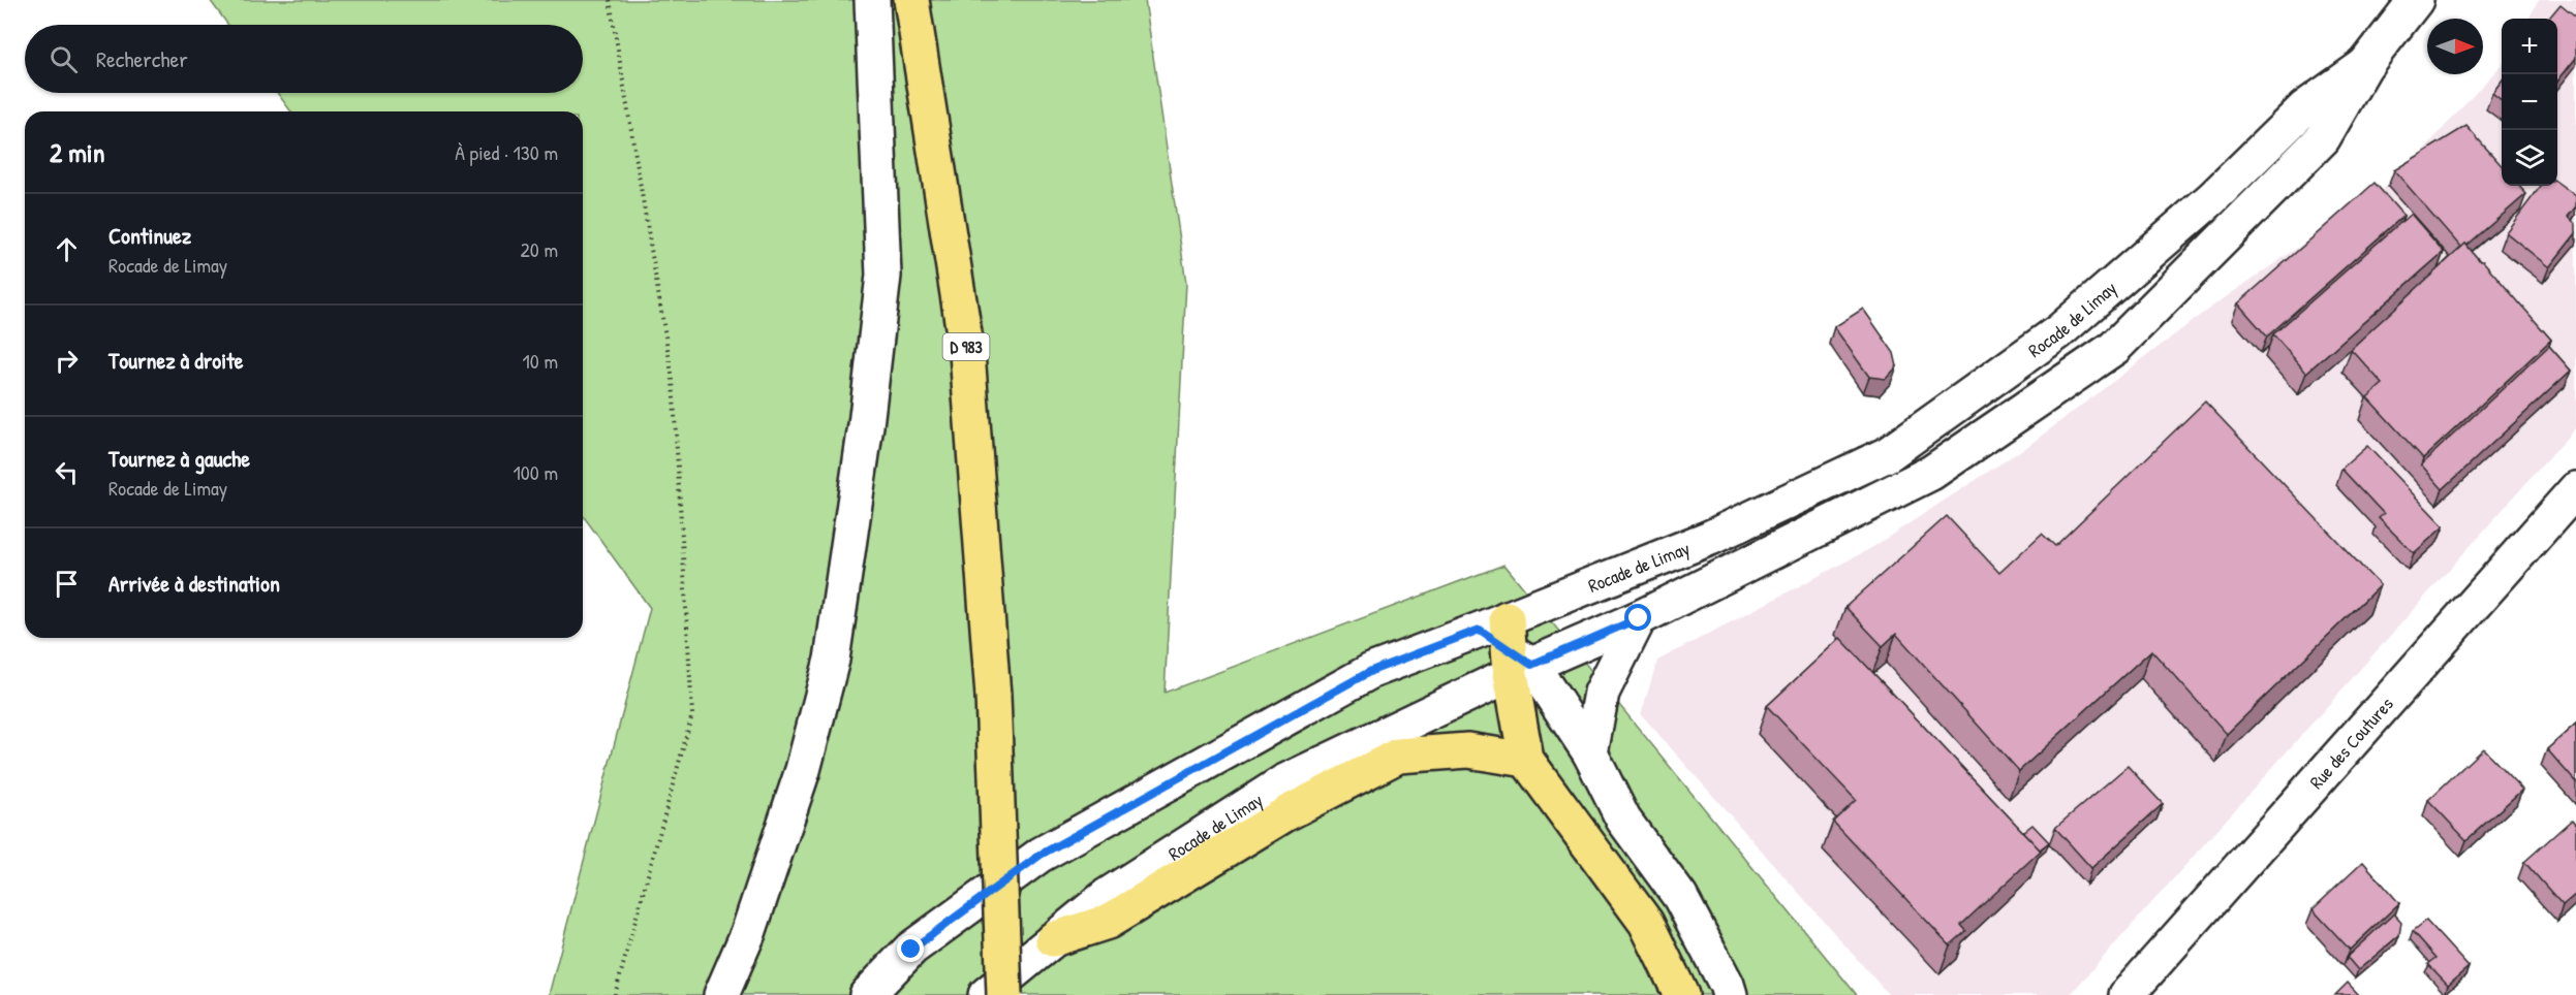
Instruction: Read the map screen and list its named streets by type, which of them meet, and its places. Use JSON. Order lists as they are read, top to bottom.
{
  "streets": {
    "main road": ["Rocade de Limay", "D 983", "Rue des Coutures"]
  },
  "north": "right",
  "page": {
    "map_buttons": ["+", "−"],
    "search": "Rechercher",
    "heading": ["2 min", "À pied · 130 m"],
    "list": [
      ["Continuez", "Rocade de Limay", "20 m"],
      ["Tournez à droite", "10 m"],
      ["Tournez à gauche", "Rocade de Limay", "100 m"],
      "Arrivée à destination"
    ]
  }
}
